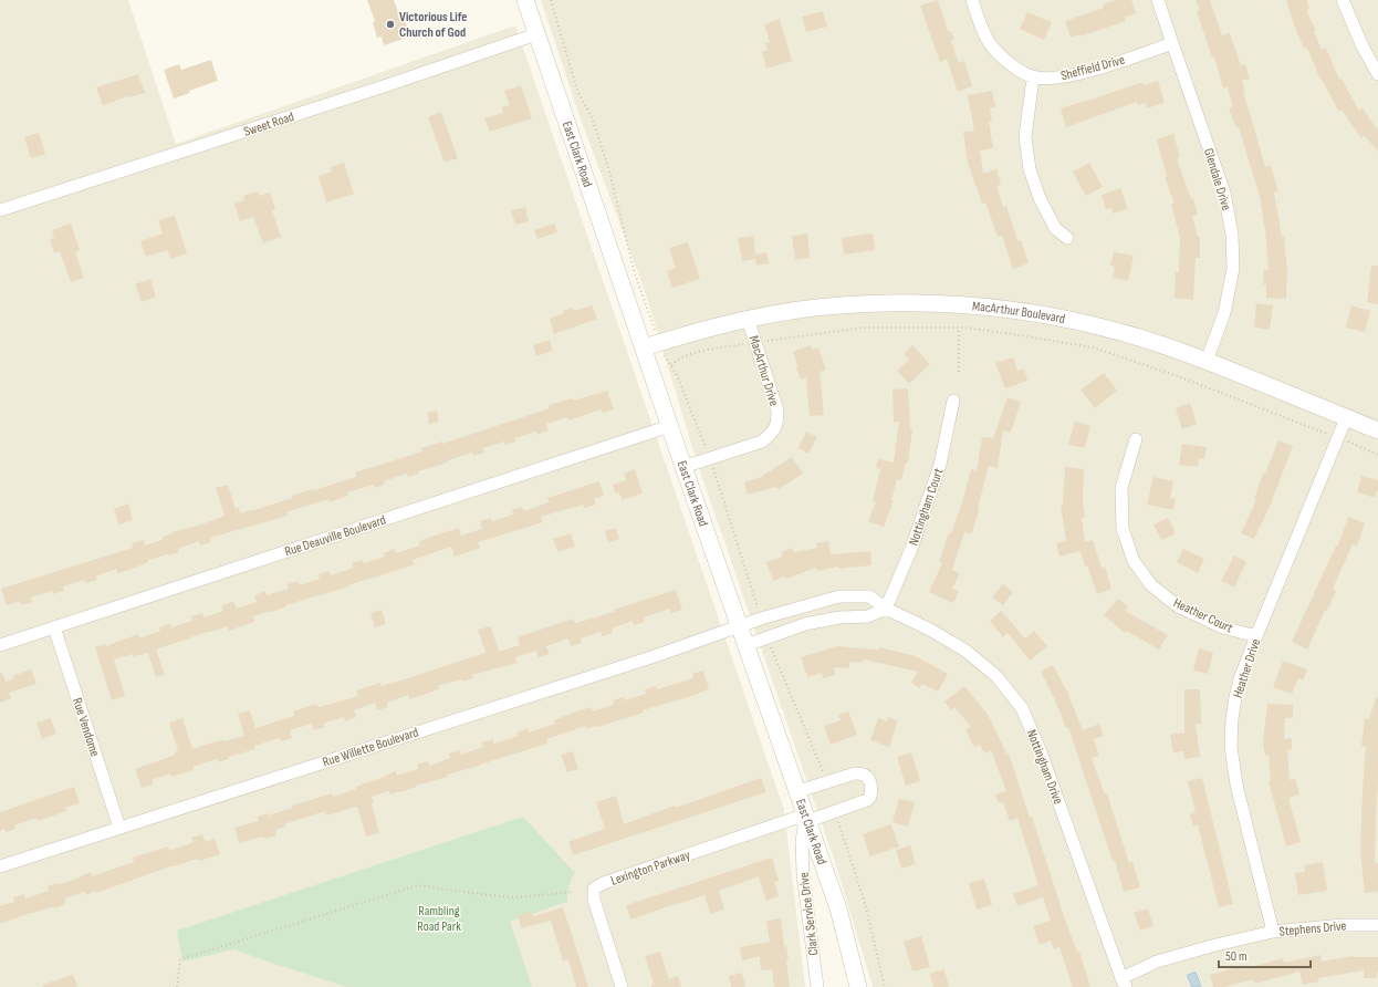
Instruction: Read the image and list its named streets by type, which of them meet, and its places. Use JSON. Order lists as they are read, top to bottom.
{
  "streets": {
    "main road": ["East Clark Road", "MacArthur Boulevard"],
    "street": [
      "Sheffield Drive",
      "Sweet Road",
      "Glendale Drive",
      "MacArthur Drive",
      "Nottingham Court",
      "Rue Deauville Boulevard",
      "Heather Court",
      "Heather Drive",
      "Rue Vendome",
      "Rue Willette Boulevard",
      "Nottingham Drive",
      "Lexington Parkway",
      "Clark Service Drive",
      "Stephens Drive"
    ]
  },
  "crossings": [
    ["Sheffield Drive", "Glendale Drive"],
    ["Sweet Road", "East Clark Road"],
    ["East Clark Road", "MacArthur Boulevard"],
    ["East Clark Road", "MacArthur Drive"],
    ["East Clark Road", "Rue Deauville Boulevard"],
    ["East Clark Road", "Rue Willette Boulevard"],
    ["East Clark Road", "Nottingham Drive"],
    ["East Clark Road", "Lexington Parkway"],
    ["East Clark Road", "Clark Service Drive"],
    ["Glendale Drive", "MacArthur Boulevard"],
    ["MacArthur Boulevard", "MacArthur Drive"],
    ["MacArthur Boulevard", "Heather Drive"],
    ["Nottingham Court", "Nottingham Drive"],
    ["Rue Deauville Boulevard", "Rue Vendome"],
    ["Heather Court", "Heather Drive"],
    ["Heather Drive", "Stephens Drive"],
    ["Rue Vendome", "Rue Willette Boulevard"],
    ["Rue Willette Boulevard", "Nottingham Drive"],
    ["Nottingham Drive", "Stephens Drive"],
    ["Lexington Parkway", "Clark Service Drive"]
  ],
  "parks": ["Rambling Road Park"],
  "places": ["Victorious Life Church of God"],
  "scale_bar": "50 m"
}
